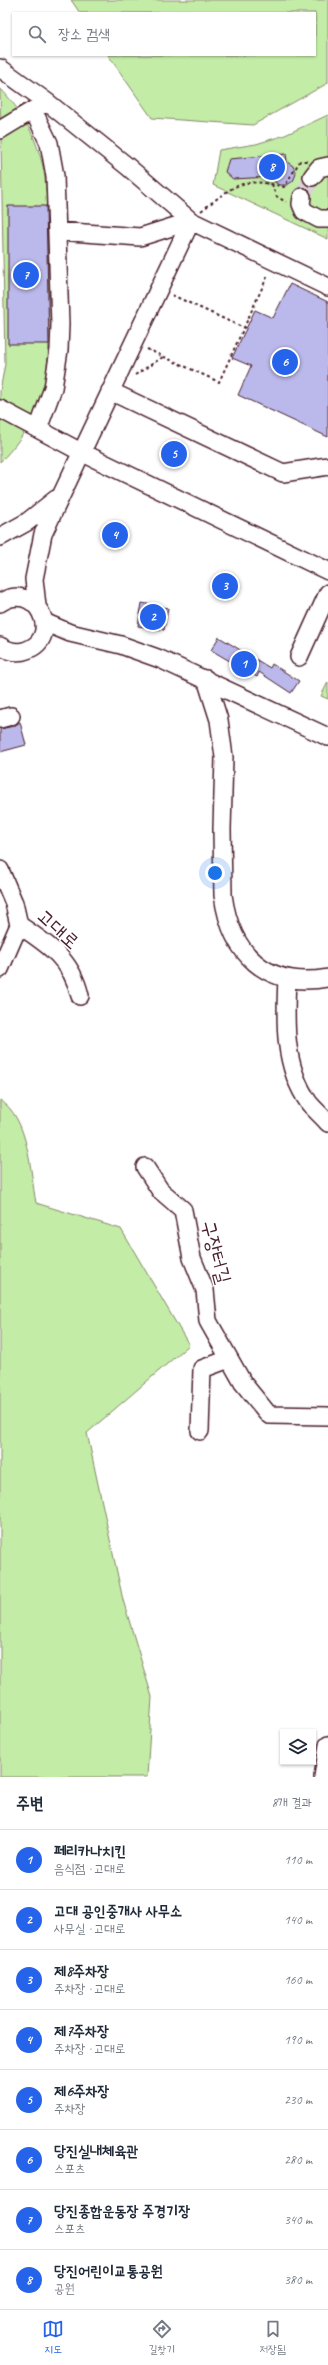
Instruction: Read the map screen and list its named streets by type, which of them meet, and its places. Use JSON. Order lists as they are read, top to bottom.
{
  "streets": {
    "street": ["고대로", "구장터길"]
  },
  "page": {
    "search": "장소 검색",
    "pins": [
      "8",
      "7",
      "6",
      "5",
      "4",
      "3",
      "2",
      "1"
    ],
    "heading": ["주변", "8개 결과"],
    "list": [
      {
        "mark": "1",
        "name": "페리카나치킨",
        "note": "음식점 · 고대로",
        "value": "110 m"
      },
      {
        "mark": "2",
        "name": "고대 공인중개사 사무소",
        "note": "사무실 · 고대로",
        "value": "140 m"
      },
      {
        "mark": "3",
        "name": "제8주차장",
        "note": "주차장 · 고대로",
        "value": "160 m"
      },
      {
        "mark": "4",
        "name": "제7주차장",
        "note": "주차장 · 고대로",
        "value": "190 m"
      },
      {
        "mark": "5",
        "name": "제6주차장",
        "note": "주차장",
        "value": "230 m"
      },
      {
        "mark": "6",
        "name": "당진실내체육관",
        "note": "스포츠",
        "value": "280 m"
      },
      {
        "mark": "7",
        "name": "당진종합운동장 주경기장",
        "note": "스포츠",
        "value": "340 m"
      },
      {
        "mark": "8",
        "name": "당진어린이교통공원",
        "note": "공원",
        "value": "380 m"
      }
    ],
    "nav": ["지도", "길찾기", "저장됨"]
  }
}
